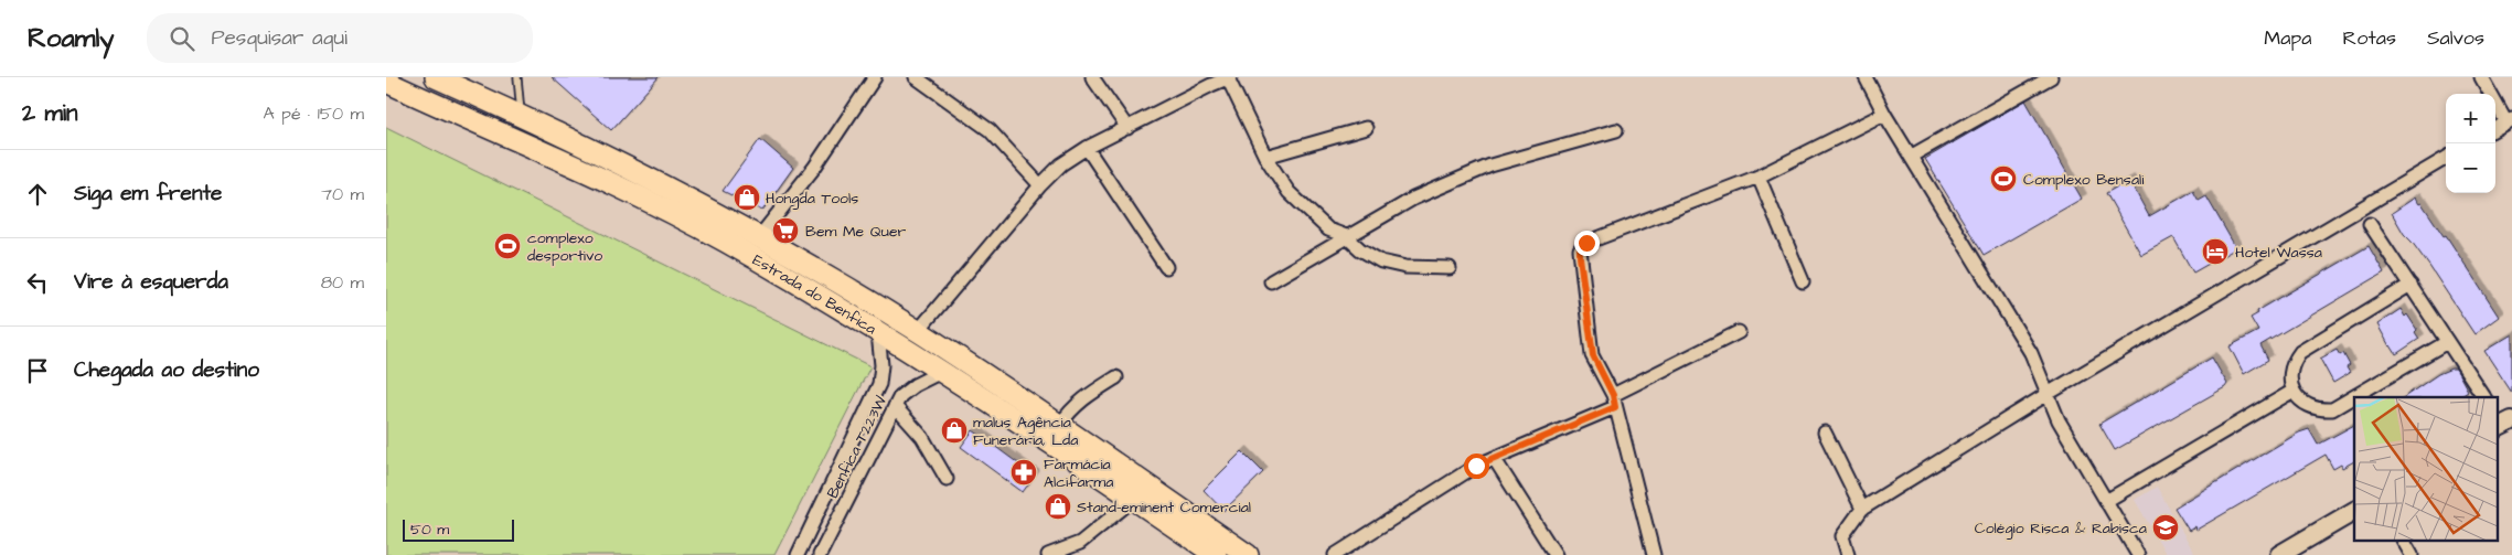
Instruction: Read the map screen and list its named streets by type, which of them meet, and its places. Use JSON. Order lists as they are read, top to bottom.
{
  "streets": {
    "highway": ["Estrada do Benfica"],
    "street": ["Benfica T223W"]
  },
  "crossings": [
    ["Estrada do Benfica", "Benfica T223W"]
  ],
  "places": {
    "sports": ["Complexo Bensali", "complexo desportivo"],
    "shop": ["Hongda Tools", "malus Agência Funerária, Lda", "Stand-eminent Comercial"],
    "supermarket": ["Bem Me Quer"],
    "hotel": ["Hotel Wassa"],
    "pharmacy": ["Farmácia Alcifarma"],
    "school or university": ["Colégio Risca & Rabisca"]
  },
  "scale_bar": "50 m",
  "page": {
    "header": "Roamly",
    "search": "Pesquisar aqui",
    "nav": ["Mapa", "Rotas", "Salvos"],
    "heading": ["2 min", "A pé · 150 m"],
    "map_buttons": ["+", "−"],
    "list": [
      ["Siga em frente", "70 m"],
      ["Vire à esquerda", "80 m"],
      "Chegada ao destino"
    ],
    "scale": "50 m"
  }
}
